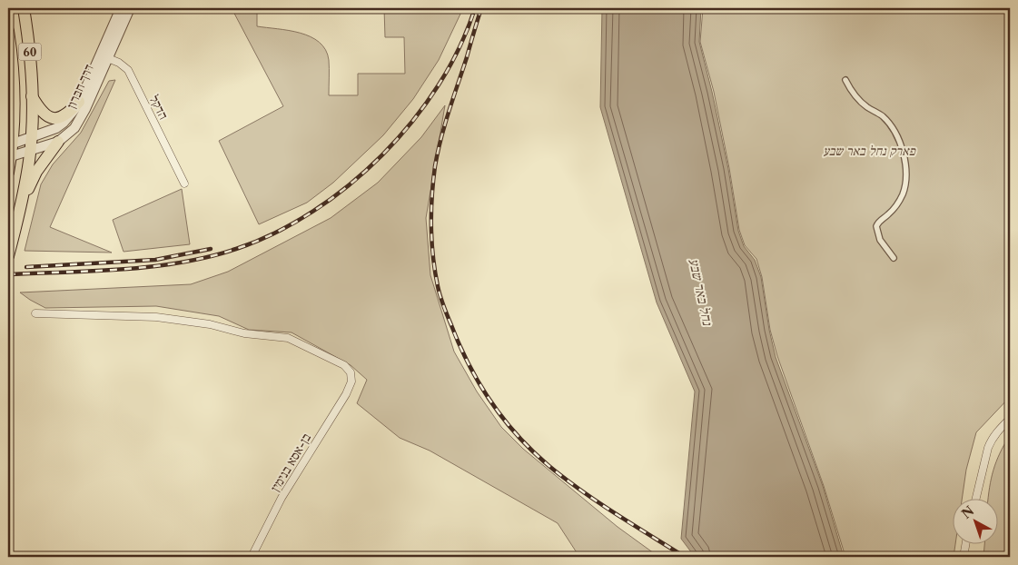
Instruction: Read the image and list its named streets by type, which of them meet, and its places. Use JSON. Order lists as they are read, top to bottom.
{
  "streets": {
    "highway": ["60"],
    "street": ["דרך חברון", "הדקל", "בן-אסא בנימין"]
  },
  "crossings": [
    ["60", "דרך חברון"],
    ["דרך חברון", "הדקל"]
  ],
  "water": ["נחל באר שבע"],
  "parks": ["פארק נחל באר שבע"],
  "north": "top left"
}
